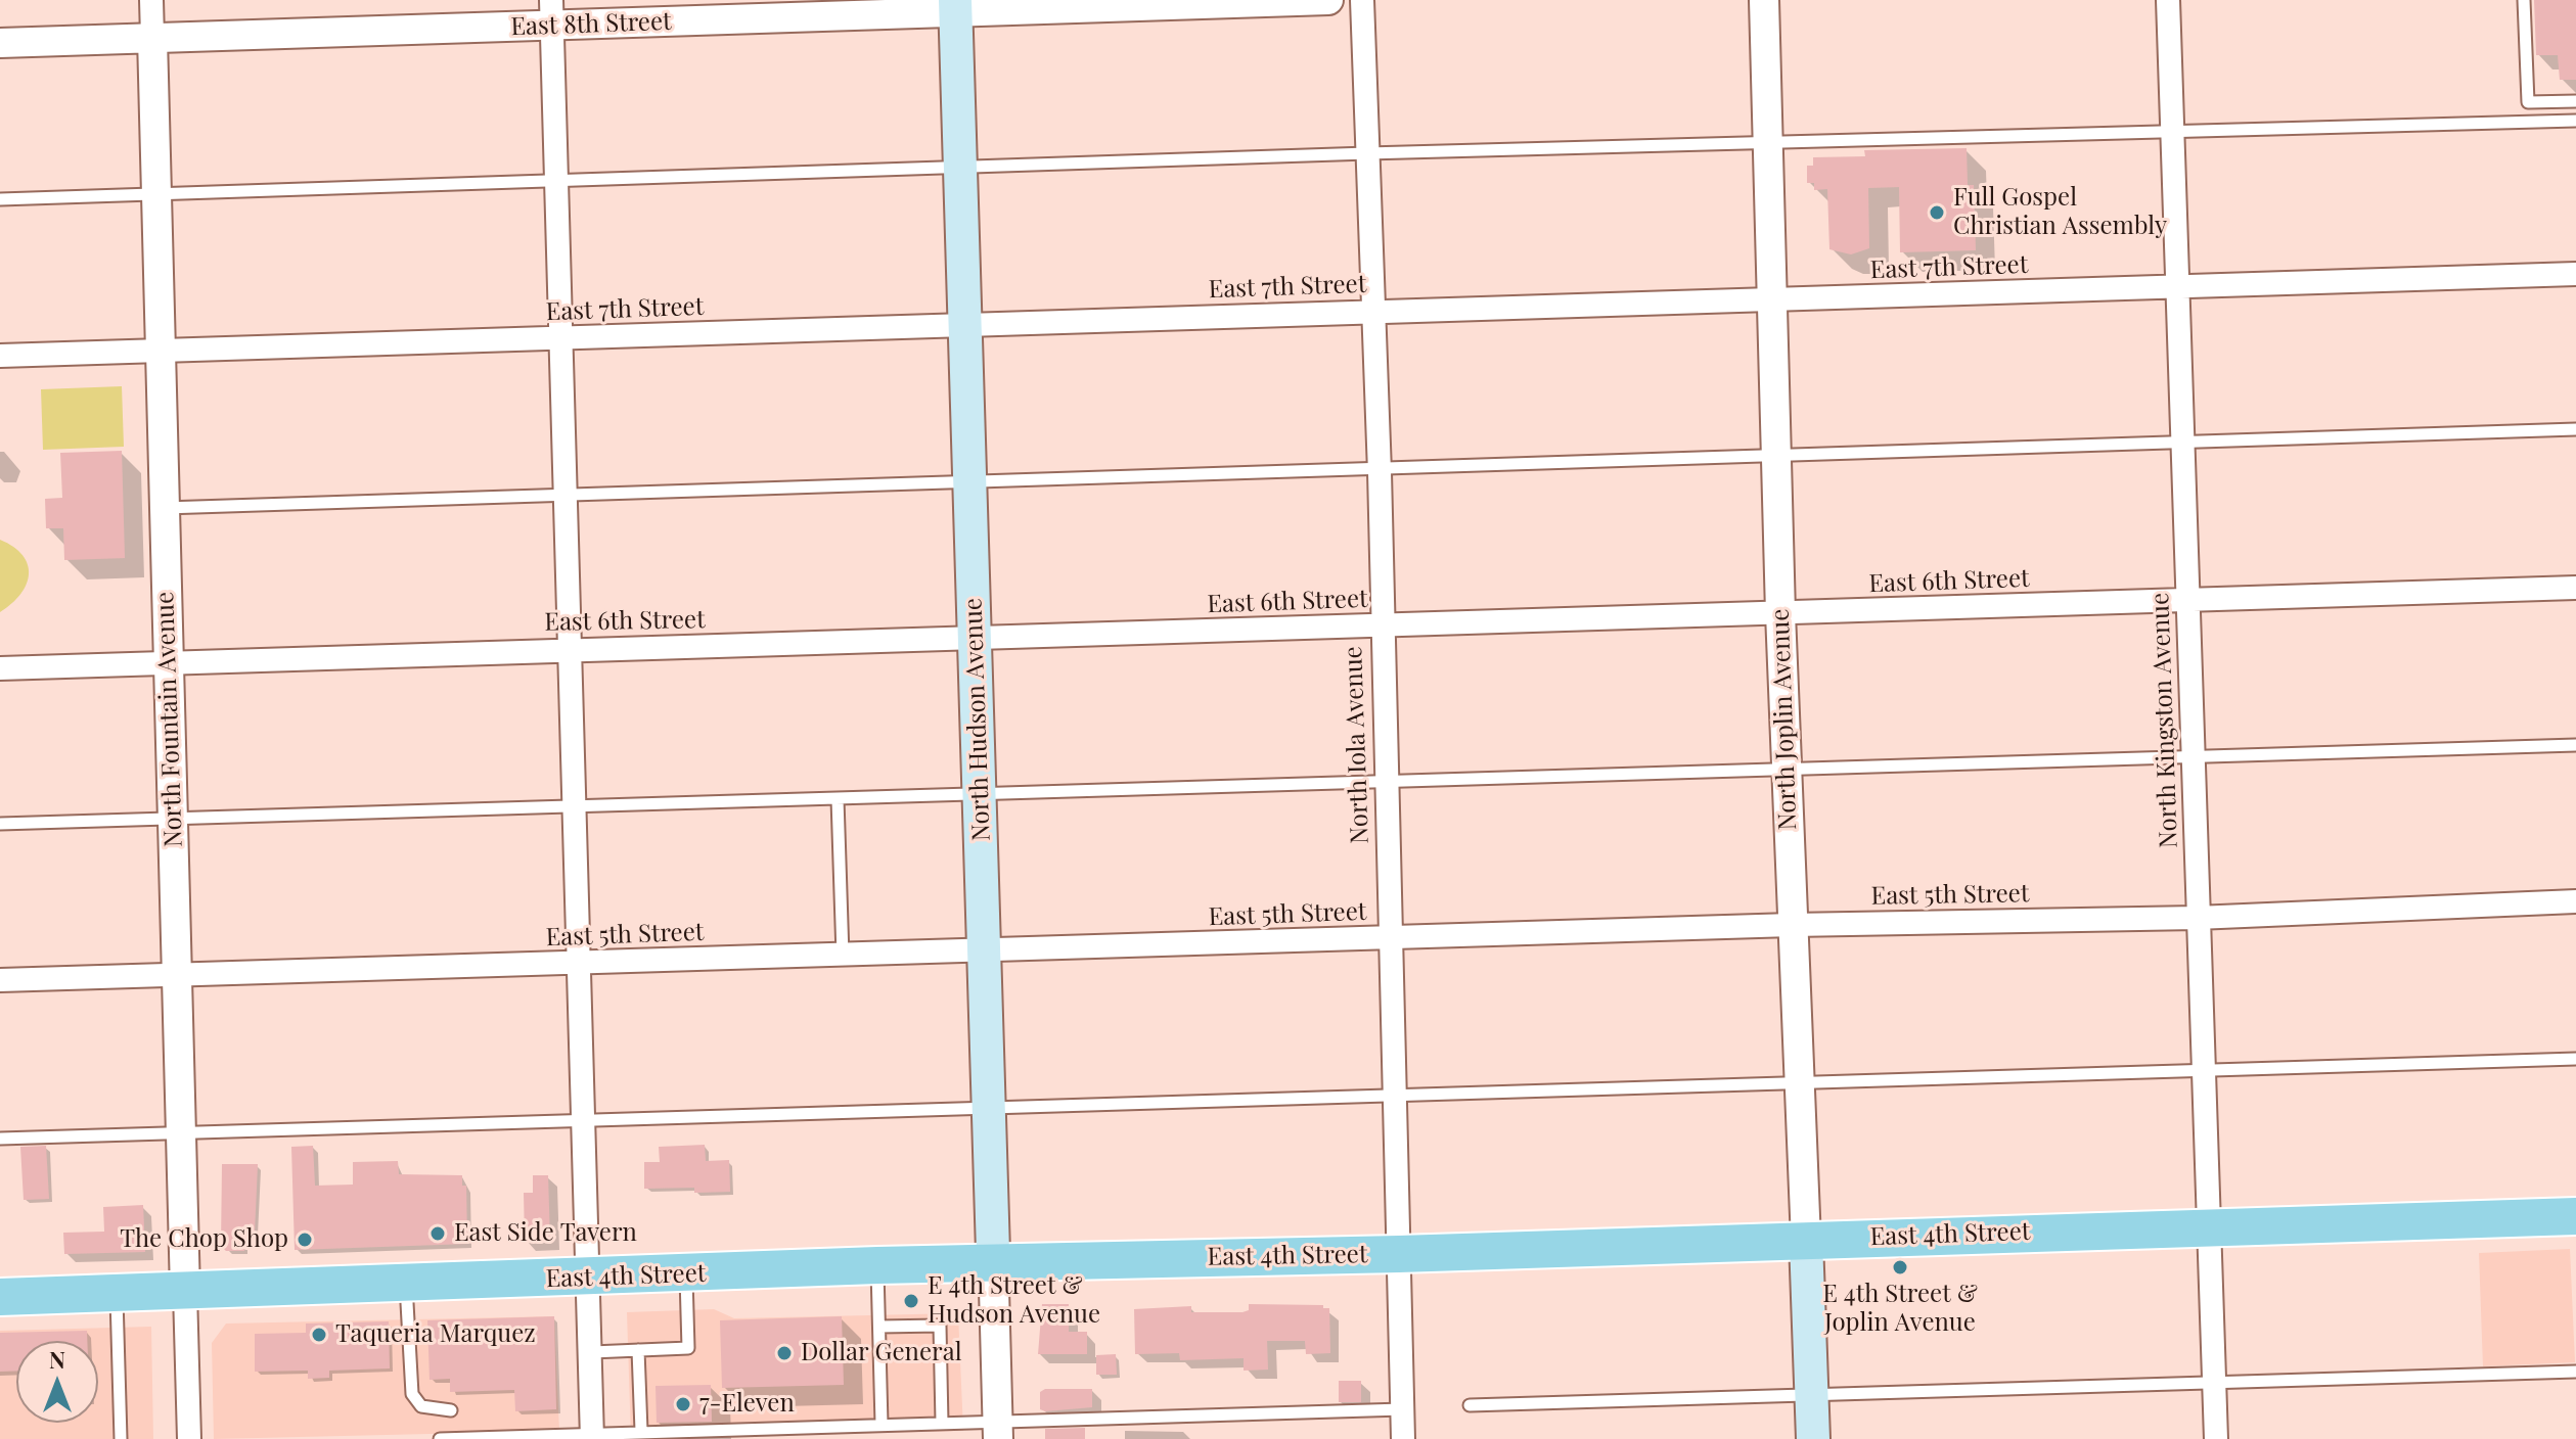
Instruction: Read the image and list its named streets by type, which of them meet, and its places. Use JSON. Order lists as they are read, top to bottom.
{
  "streets": {
    "main road": ["North Hudson Avenue", "North Joplin Avenue", "East 4th Street"],
    "street": [
      "East 8th Street",
      "East 7th Street",
      "East 6th Street",
      "North Fountain Avenue",
      "North Kingston Avenue",
      "North Iola Avenue",
      "East 5th Street"
    ]
  },
  "crossings": [
    ["East 8th Street", "North Fountain Avenue"],
    ["East 8th Street", "North Hudson Avenue"],
    ["East 7th Street", "North Fountain Avenue"],
    ["East 7th Street", "North Hudson Avenue"],
    ["East 7th Street", "North Joplin Avenue"],
    ["East 7th Street", "North Kingston Avenue"],
    ["East 7th Street", "North Iola Avenue"],
    ["East 6th Street", "North Fountain Avenue"],
    ["East 6th Street", "North Hudson Avenue"],
    ["East 6th Street", "North Joplin Avenue"],
    ["East 6th Street", "North Kingston Avenue"],
    ["East 6th Street", "North Iola Avenue"],
    ["North Fountain Avenue", "East 5th Street"],
    ["North Fountain Avenue", "East 4th Street"],
    ["North Hudson Avenue", "East 5th Street"],
    ["North Hudson Avenue", "East 4th Street"],
    ["North Joplin Avenue", "East 5th Street"],
    ["North Joplin Avenue", "East 4th Street"],
    ["North Kingston Avenue", "East 5th Street"],
    ["North Kingston Avenue", "East 4th Street"],
    ["North Iola Avenue", "East 5th Street"],
    ["North Iola Avenue", "East 4th Street"]
  ],
  "places": [
    "Full Gospel Christian Assembly",
    "East Side Tavern",
    "The Chop Shop",
    "E 4th Street & Joplin Avenue",
    "E 4th Street & Hudson Avenue",
    "Taqueria Marquez",
    "Dollar General",
    "7-Eleven"
  ],
  "north": "top"
}
